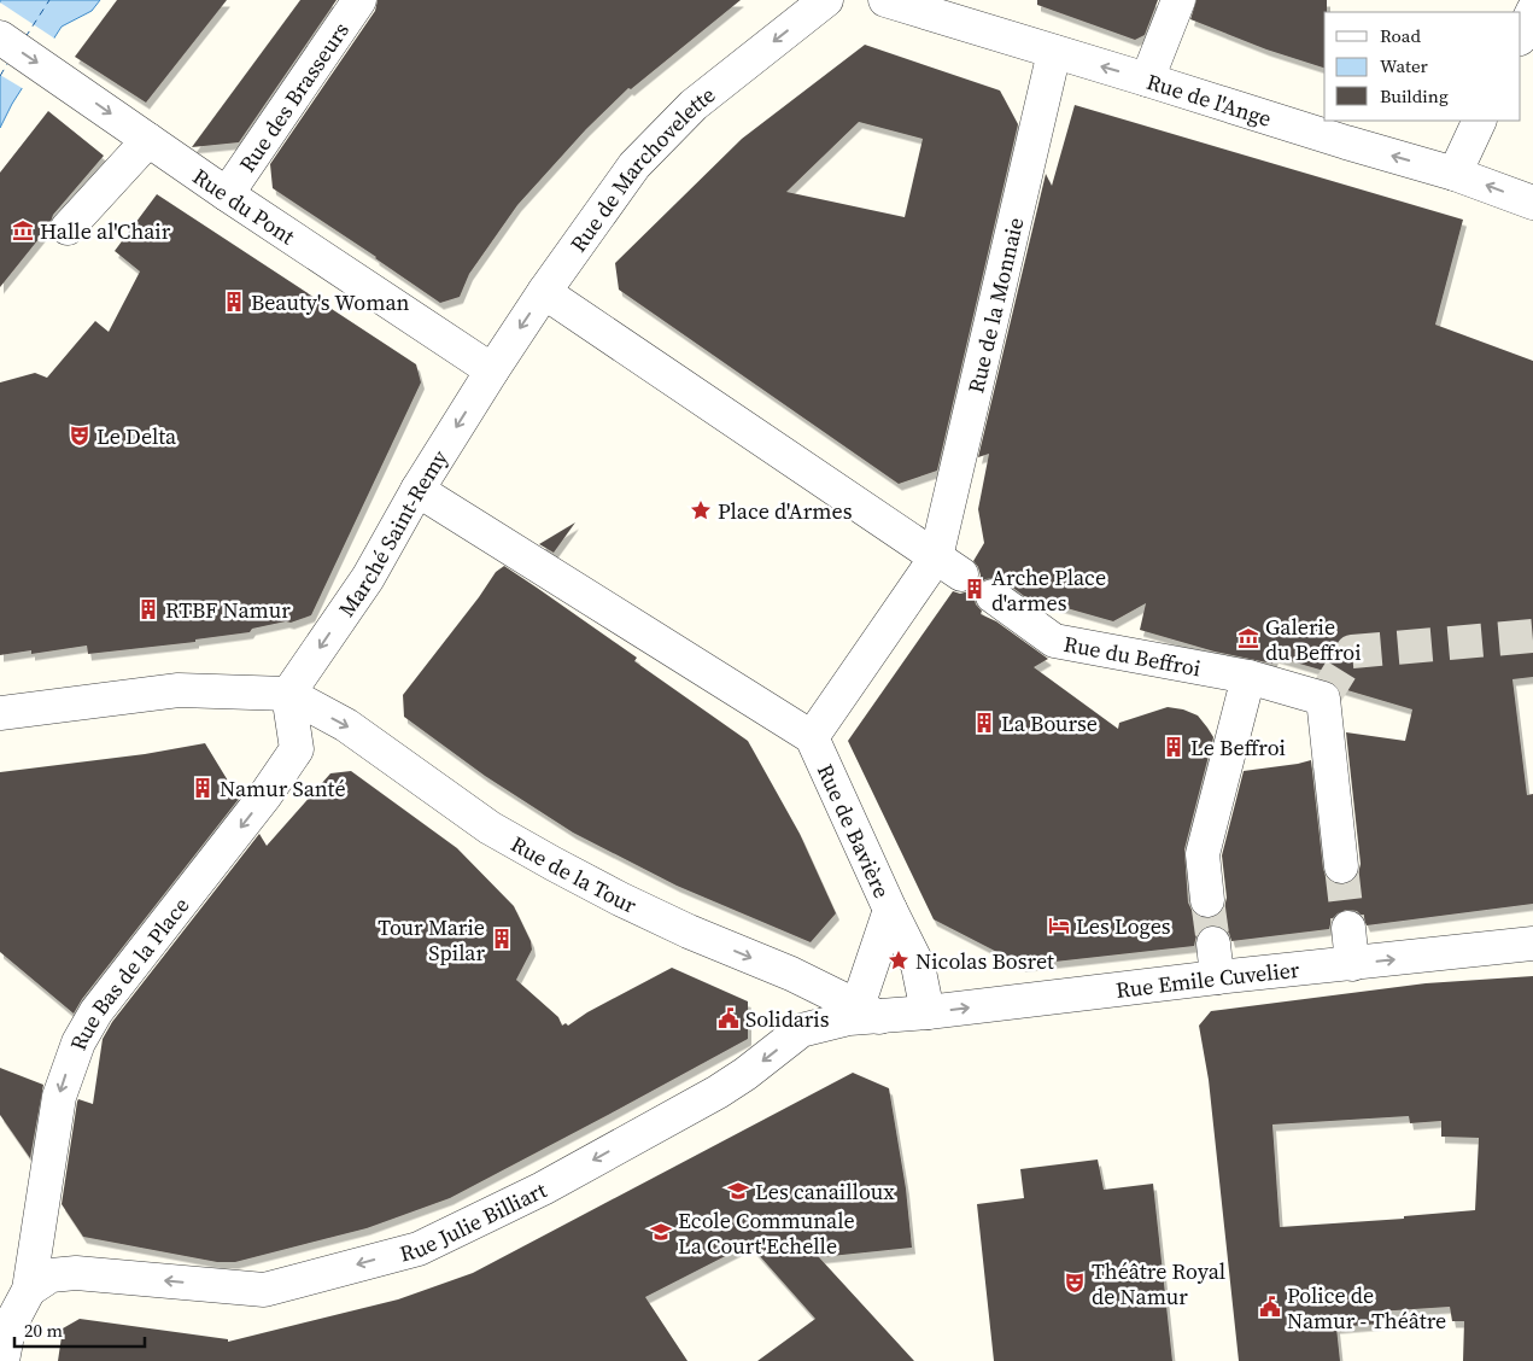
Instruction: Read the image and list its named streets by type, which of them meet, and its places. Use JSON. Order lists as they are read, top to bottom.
{
  "streets": {
    "street": [
      "Rue des Brasseurs",
      "Rue de l'Ange",
      "Rue de Marchovelette",
      "Rue du Pont",
      "Rue de la Monnaie",
      "Marché Saint-Remy",
      "Rue du Beffroi",
      "Rue de Bavière",
      "Rue de la Tour",
      "Rue Bas de la Place",
      "Rue Emile Cuvelier",
      "Rue Julie Billiart"
    ]
  },
  "crossings": [
    ["Rue des Brasseurs", "Rue du Pont"],
    ["Rue de l'Ange", "Rue de la Monnaie"],
    ["Rue de Marchovelette", "Rue du Pont"],
    ["Rue de Marchovelette", "Marché Saint-Remy"],
    ["Rue du Pont", "Marché Saint-Remy"],
    ["Marché Saint-Remy", "Rue de la Tour"],
    ["Marché Saint-Remy", "Rue Bas de la Place"],
    ["Rue de Bavière", "Rue de la Tour"],
    ["Rue de Bavière", "Rue Emile Cuvelier"],
    ["Rue de Bavière", "Rue Julie Billiart"],
    ["Rue de la Tour", "Rue Bas de la Place"],
    ["Rue de la Tour", "Rue Emile Cuvelier"],
    ["Rue de la Tour", "Rue Julie Billiart"],
    ["Rue Bas de la Place", "Rue Julie Billiart"],
    ["Rue Emile Cuvelier", "Rue Julie Billiart"]
  ],
  "one_way": [
    "Rue de l'Ange",
    "Rue de Marchovelette",
    "Marché Saint-Remy",
    "Rue Bas de la Place",
    "Rue Emile Cuvelier",
    "Rue Julie Billiart"
  ],
  "places": {
    "museum": ["Halle al'Chair", "Galerie du Beffroi"],
    "building": [
      "Beauty's Woman",
      "Arche Place d'armes",
      "RTBF Namur",
      "La Bourse",
      "Le Beffroi",
      "Namur Santé",
      "Tour Marie Spilar"
    ],
    "theatre": ["Le Delta", "Théâtre Royal de Namur"],
    "place": ["Place d'Armes", "Nicolas Bosret"],
    "hotel": ["Les Loges"],
    "public building": ["Solidaris", "Police de Namur - Théâtre"],
    "school or university": ["Les canailloux", "Ecole Communale La Court'Echelle"]
  },
  "legend": ["Road", "Water", "Building"],
  "scale_bar": "20 m"
}
